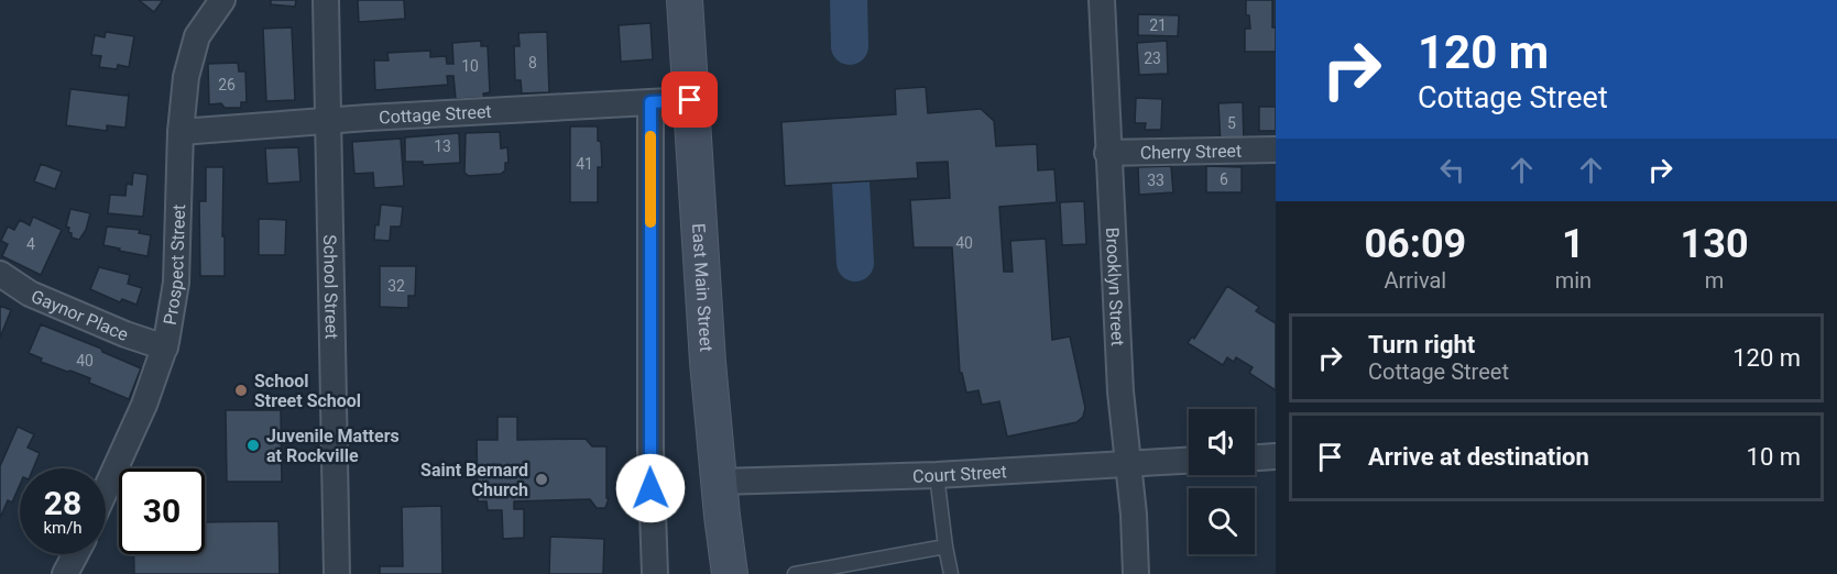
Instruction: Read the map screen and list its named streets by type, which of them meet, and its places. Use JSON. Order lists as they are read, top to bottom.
{
  "streets": {
    "main road": ["East Main Street"],
    "street": [
      "Cottage Street",
      "Cherry Street",
      "Prospect Street",
      "School Street",
      "Brooklyn Street",
      "Gaynor Place",
      "Court Street"
    ]
  },
  "crossings": [
    ["Cottage Street", "Prospect Street"],
    ["Cottage Street", "School Street"],
    ["Cottage Street", "East Main Street"],
    ["Cherry Street", "Brooklyn Street"],
    ["Prospect Street", "Gaynor Place"],
    ["East Main Street", "Court Street"],
    ["Brooklyn Street", "Court Street"]
  ],
  "places": ["School Street School", "Juvenile Matters at Rockville", "Saint Bernard Church"],
  "house_numbers": [
    "21",
    "23",
    "8",
    "10",
    "26",
    "5",
    "13",
    "41",
    "6",
    "33",
    "40",
    "4",
    "32",
    "40"
  ],
  "page": {
    "turn": ["120 m", "Cottage Street"],
    "eta": [
      "06:09",
      "Arrival",
      "1",
      "min",
      "130",
      "m"
    ],
    "list": [
      {
        "name": "Turn right",
        "note": "Cottage Street",
        "value": "120 m"
      },
      {
        "name": "Arrive at destination",
        "value": "10 m"
      }
    ],
    "speed": "28 km/h",
    "limit": "30"
  }
}
